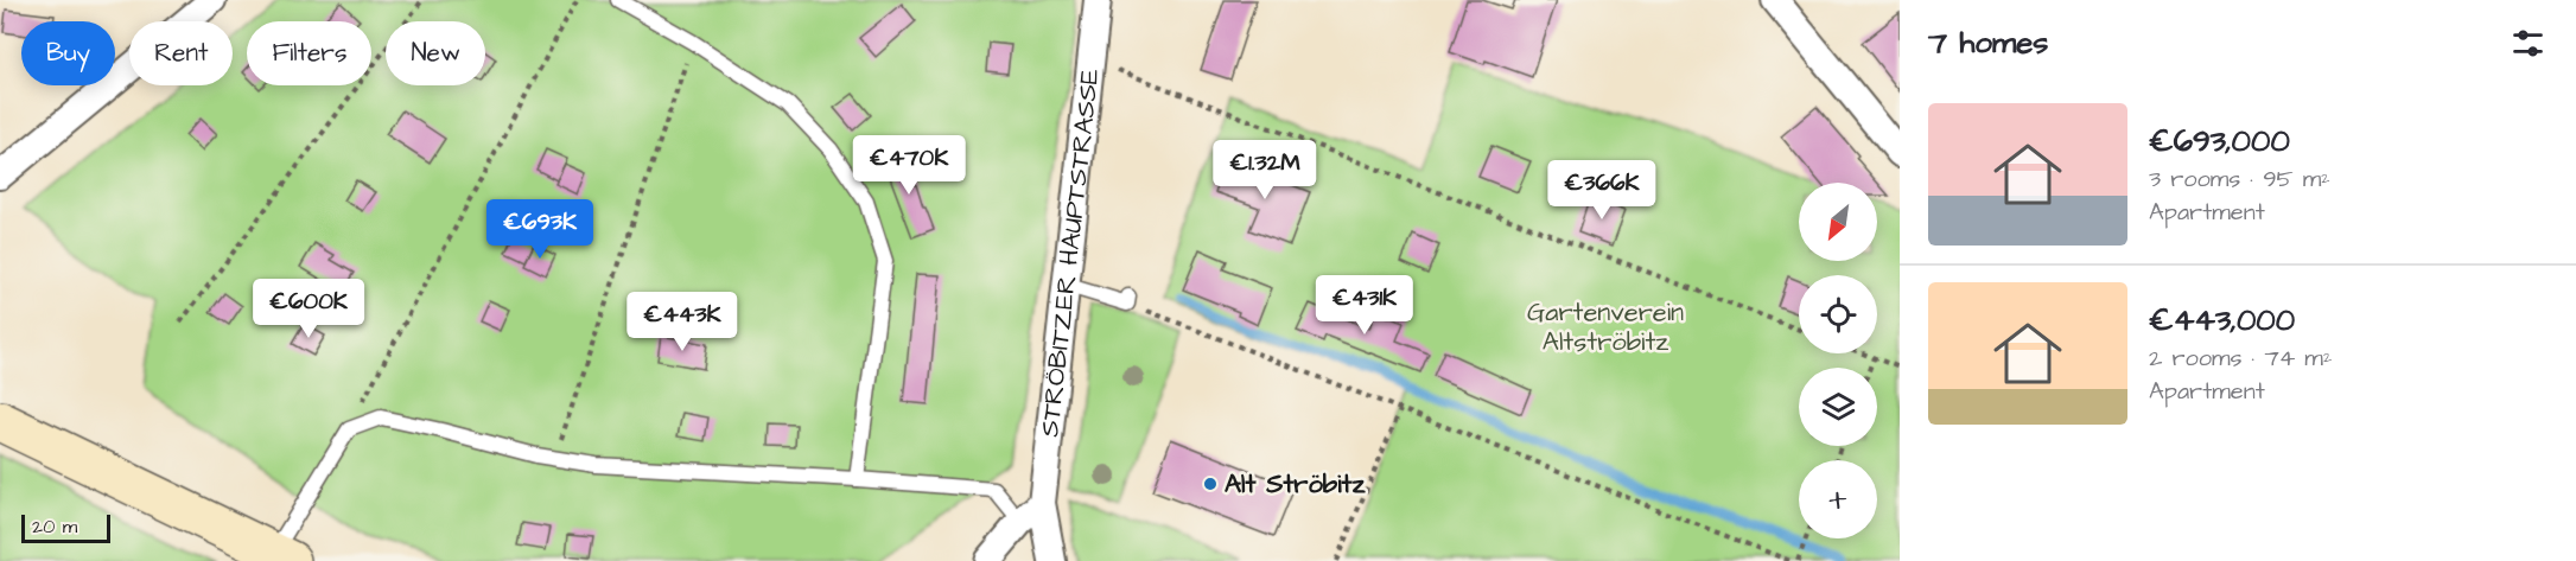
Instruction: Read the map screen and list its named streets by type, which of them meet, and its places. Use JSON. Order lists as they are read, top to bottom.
{
  "streets": {
    "street": ["STRÖBITZER HAUPTSTRASSE"]
  },
  "parks": ["Gartenverein Altströbitz"],
  "places": ["Alt Ströbitz"],
  "scale_bar": "20 m",
  "north": "bottom left",
  "page": {
    "heading": "7 homes",
    "chip": [
      "Buy",
      "Rent",
      "Filters",
      "New"
    ],
    "list": [
      {
        "name": "€693,000",
        "note": "3 rooms · 95 m² · Apartment"
      },
      {
        "name": "€443,000",
        "note": "2 rooms · 74 m² · Apartment"
      }
    ],
    "price": [
      "€470K",
      "€1.32M",
      "€366K",
      "€693K",
      "€431K",
      "€600K",
      "€443K"
    ],
    "map_buttons": "+",
    "scale": "20 m"
  }
}
